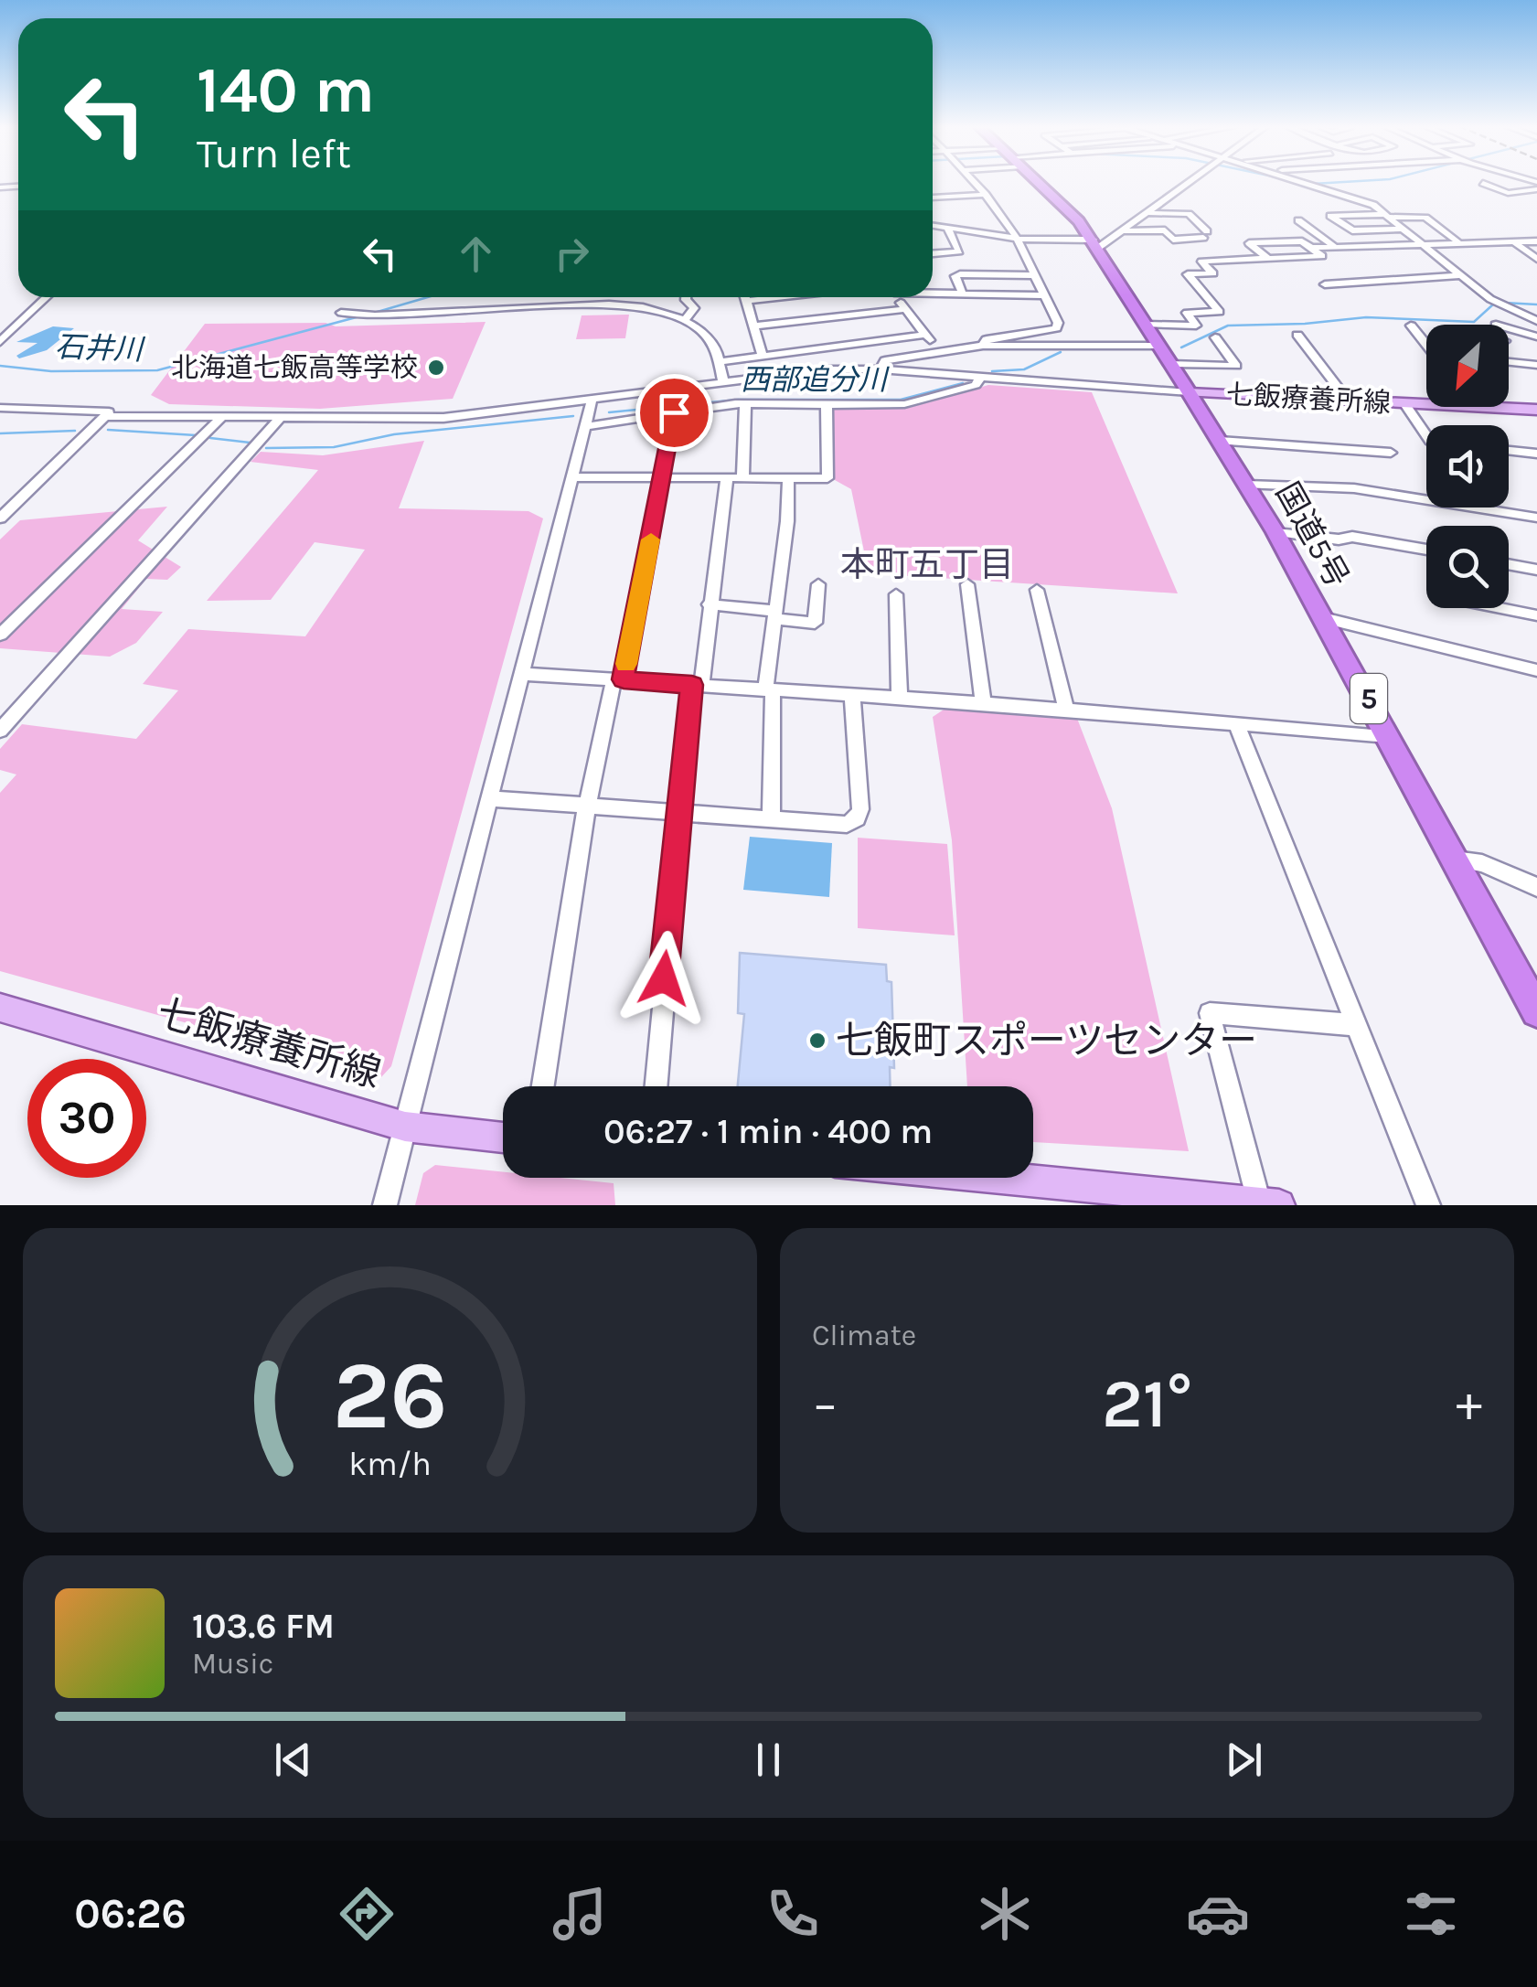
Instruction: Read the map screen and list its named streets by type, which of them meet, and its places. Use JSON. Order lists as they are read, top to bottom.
{
  "streets": {
    "highway": ["国道5号", "5"],
    "main road": ["七飯療養所線"]
  },
  "crossings": [
    ["七飯療養所線", "国道5号"]
  ],
  "districts": ["本町五丁目"],
  "water": ["石井川", "西部追分川"],
  "places": ["北海道七飯高等学校", "七飯町スポーツセンター"],
  "north": "bottom left",
  "page": {
    "turn": ["140 m", "Turn left"],
    "limit": "30",
    "trip": "06:27 · 1 min · 400 m",
    "tile": "Climate",
    "heat": ["−", "21°", "+"],
    "song": ["103.6 FM", "Music"],
    "tabs": "06:26",
    "gauge": ["26", "km/h"]
  }
}
